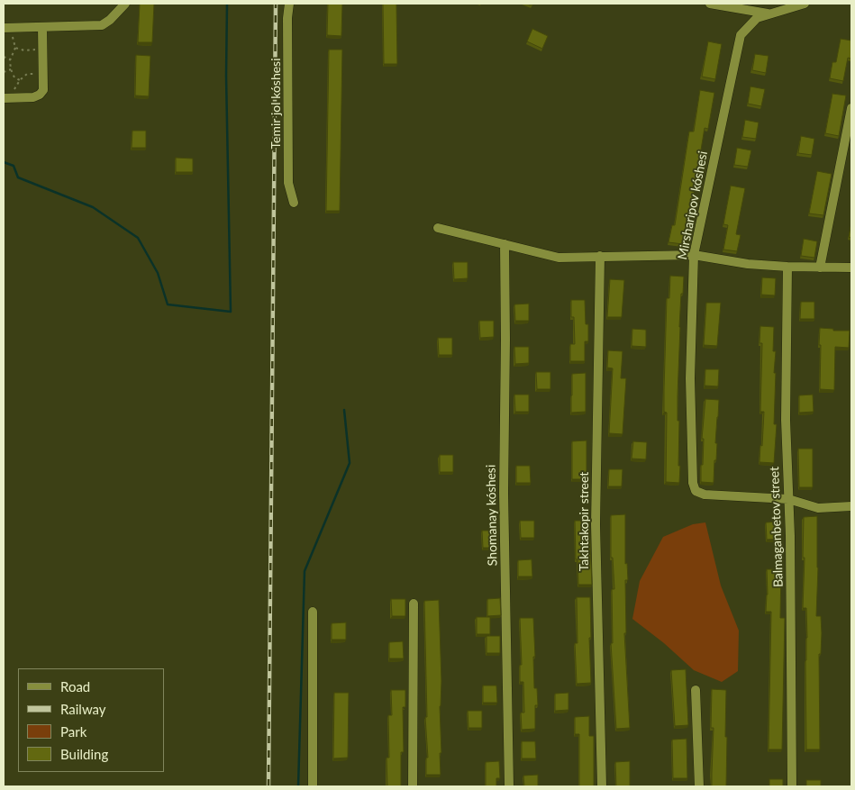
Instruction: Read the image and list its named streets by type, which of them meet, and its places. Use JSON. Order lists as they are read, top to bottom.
{
  "streets": {
    "street": [
      "Temir jol kóshesi",
      "Mirsharipov kóshesi",
      "Shomanay kóshesi",
      "Takhtakopir street",
      "Balmaganbetov street"
    ]
  },
  "crossings": [
    ["Mirsharipov kóshesi", "Balmaganbetov street"]
  ],
  "legend": [
    "Road",
    "Railway",
    "Park",
    "Building"
  ]
}
